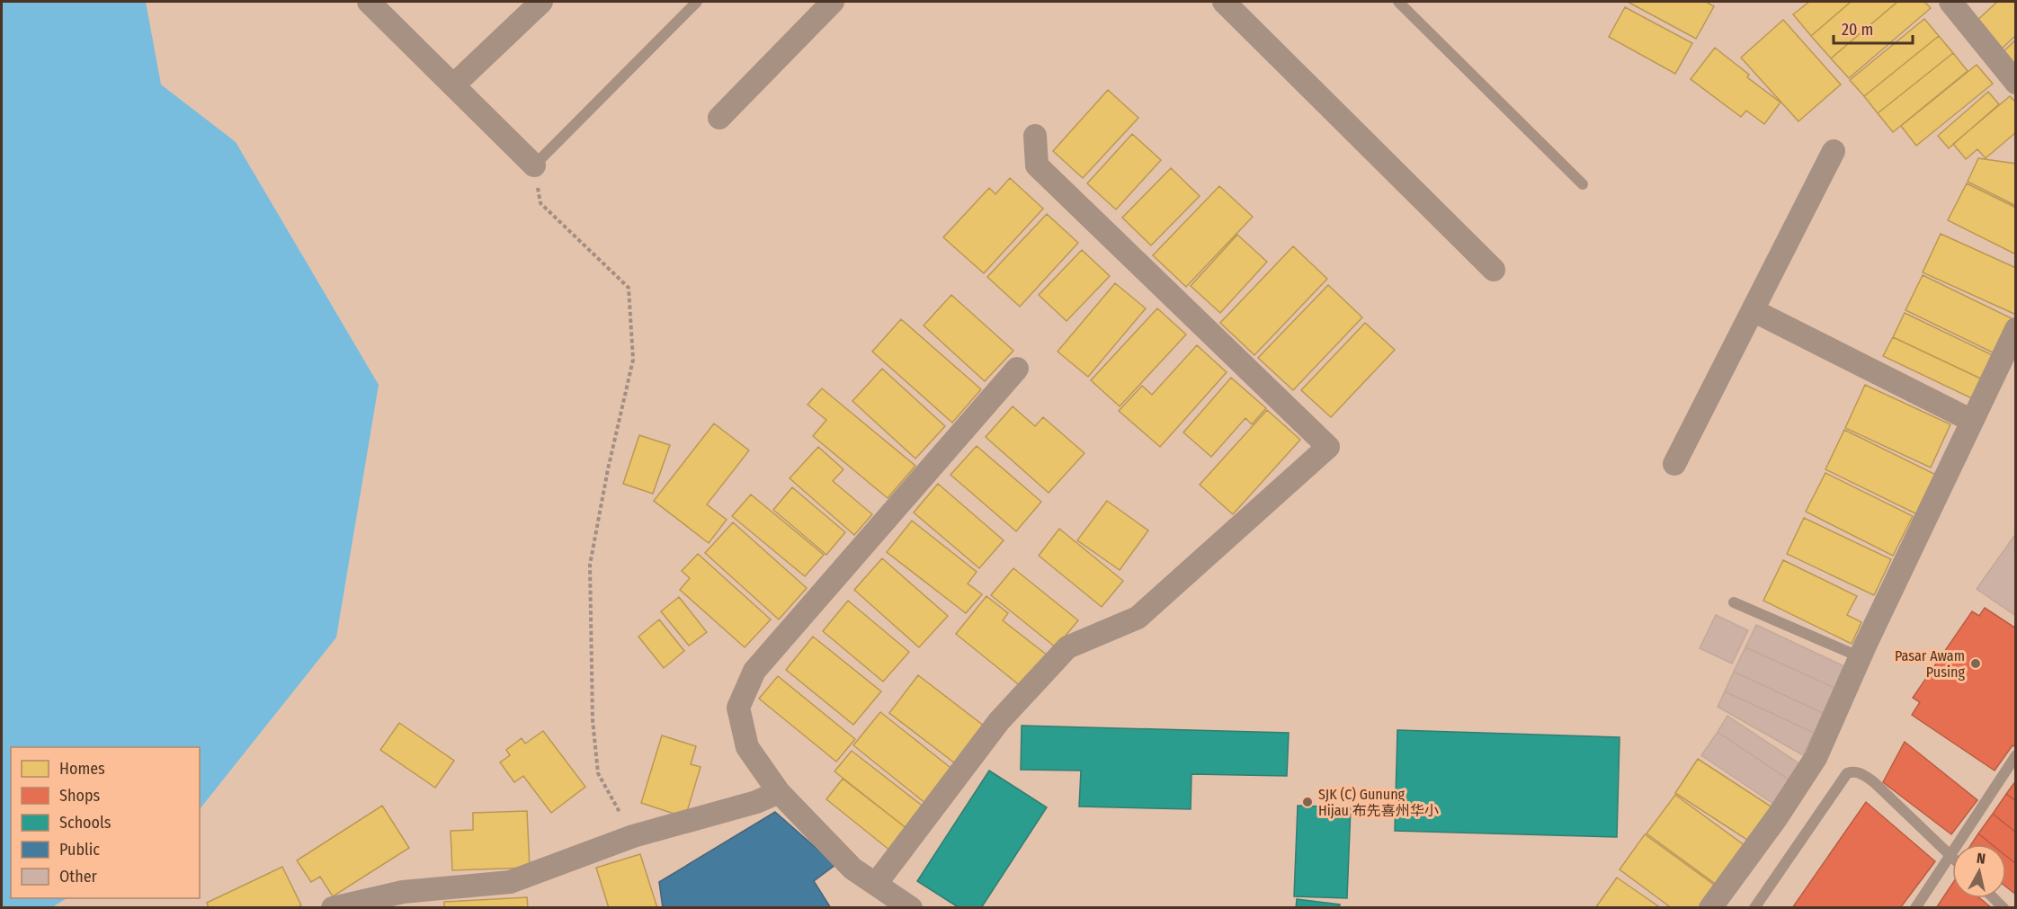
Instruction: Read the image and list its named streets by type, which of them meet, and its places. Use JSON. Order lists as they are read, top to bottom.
{
  "places": ["Pasar Awam Pusing", "SJK (C) Gunung Hijau 布先喜州华小"],
  "legend": [
    "Homes",
    "Shops",
    "Schools",
    "Public",
    "Other"
  ],
  "scale_bar": "20 m",
  "north": "top"
}
